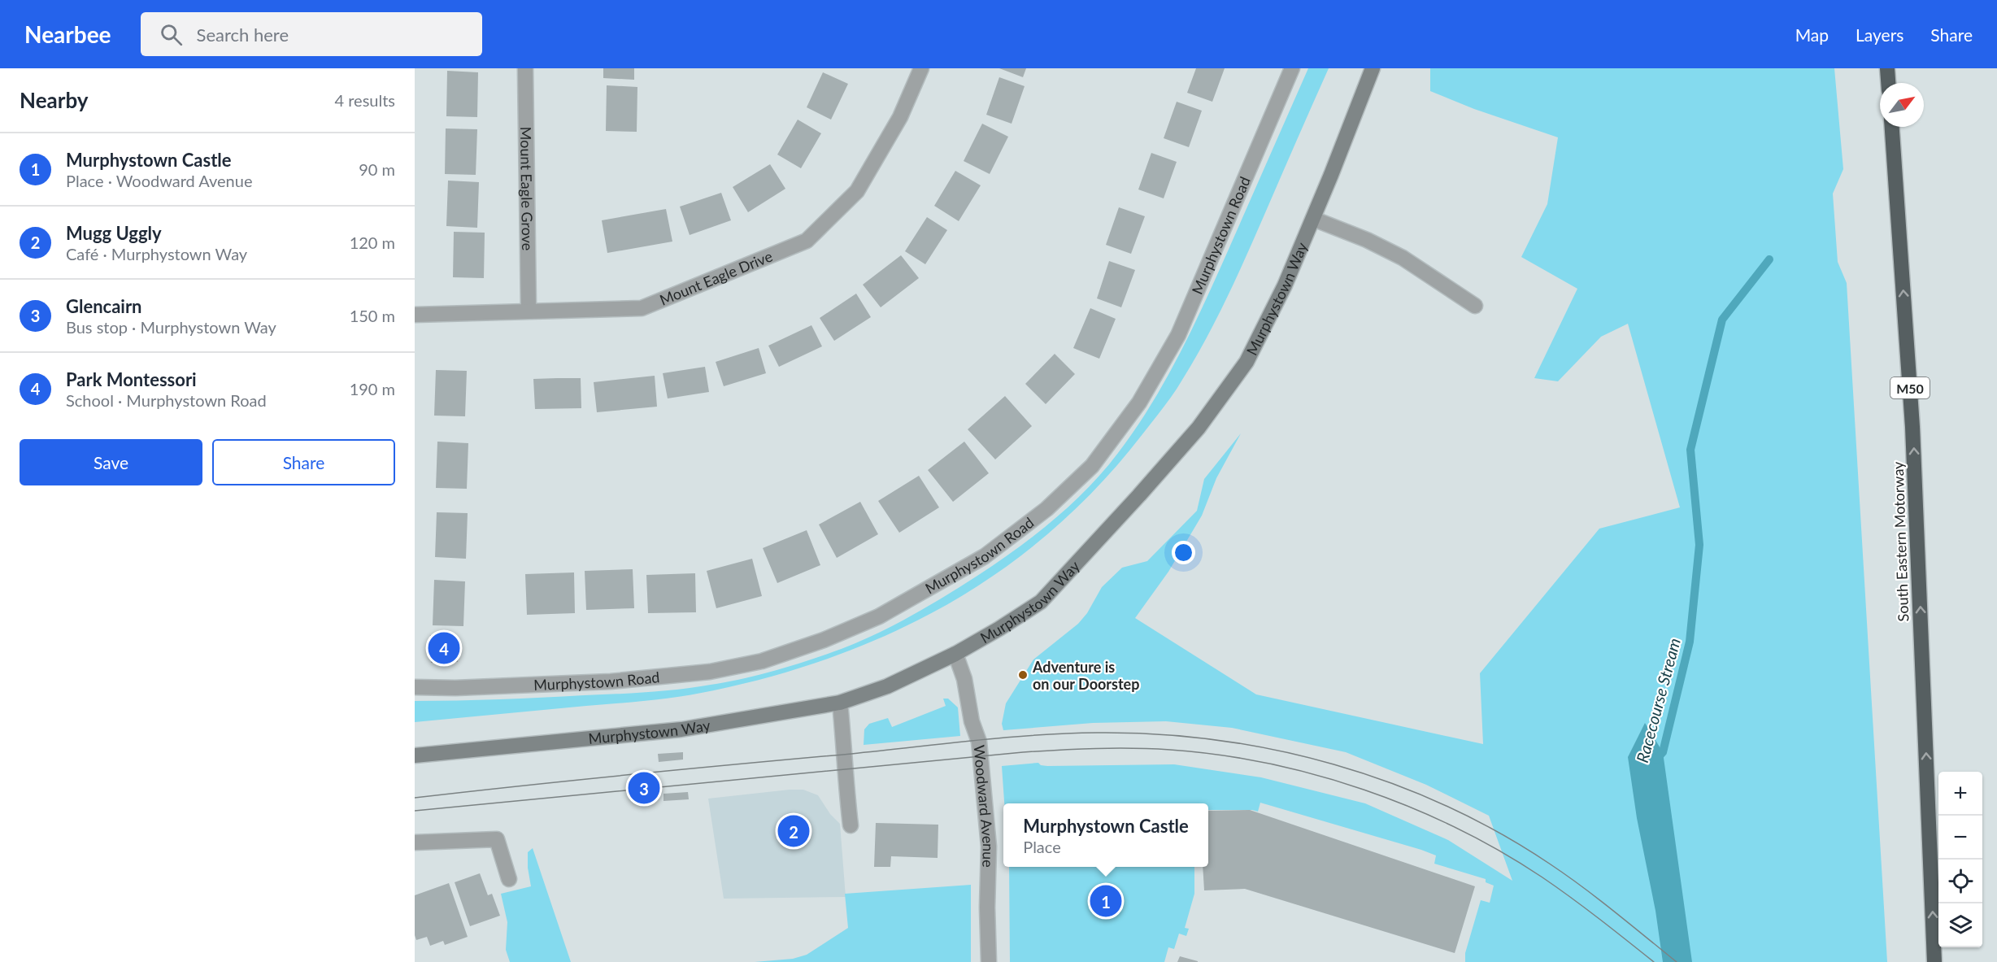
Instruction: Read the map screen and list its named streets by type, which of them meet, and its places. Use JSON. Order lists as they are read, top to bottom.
{
  "streets": {
    "highway": ["M50", "South Eastern Motorway"],
    "street": [
      "Mount Eagle Grove",
      "Murphystown Road",
      "Mount Eagle Drive",
      "Murphystown Way",
      "Woodward Avenue"
    ]
  },
  "crossings": [
    ["Mount Eagle Grove", "Mount Eagle Drive"],
    ["Murphystown Way", "Woodward Avenue"]
  ],
  "one_way": ["South Eastern Motorway"],
  "water": ["Racecourse Stream"],
  "places": ["Adventure is on our Doorstep"],
  "north": "top right",
  "page": {
    "header": "Nearbee",
    "search": "Search here",
    "nav": ["Map", "Layers", "Share"],
    "heading": ["Nearby", "4 results"],
    "list": [
      {
        "mark": "1",
        "name": "Murphystown Castle",
        "note": "Place · Woodward Avenue",
        "value": "90 m"
      },
      {
        "mark": "2",
        "name": "Mugg Uggly",
        "note": "Café · Murphystown Way",
        "value": "120 m"
      },
      {
        "mark": "3",
        "name": "Glencairn",
        "note": "Bus stop · Murphystown Way",
        "value": "150 m"
      },
      {
        "mark": "4",
        "name": "Park Montessori",
        "note": "School · Murphystown Road",
        "value": "190 m"
      }
    ],
    "buttons": ["Save", "Share"],
    "pins": [
      "4",
      "3",
      "2",
      "1"
    ],
    "map_buttons": ["+", "−"],
    "popup": ["Murphystown Castle", "Place"]
  }
}
